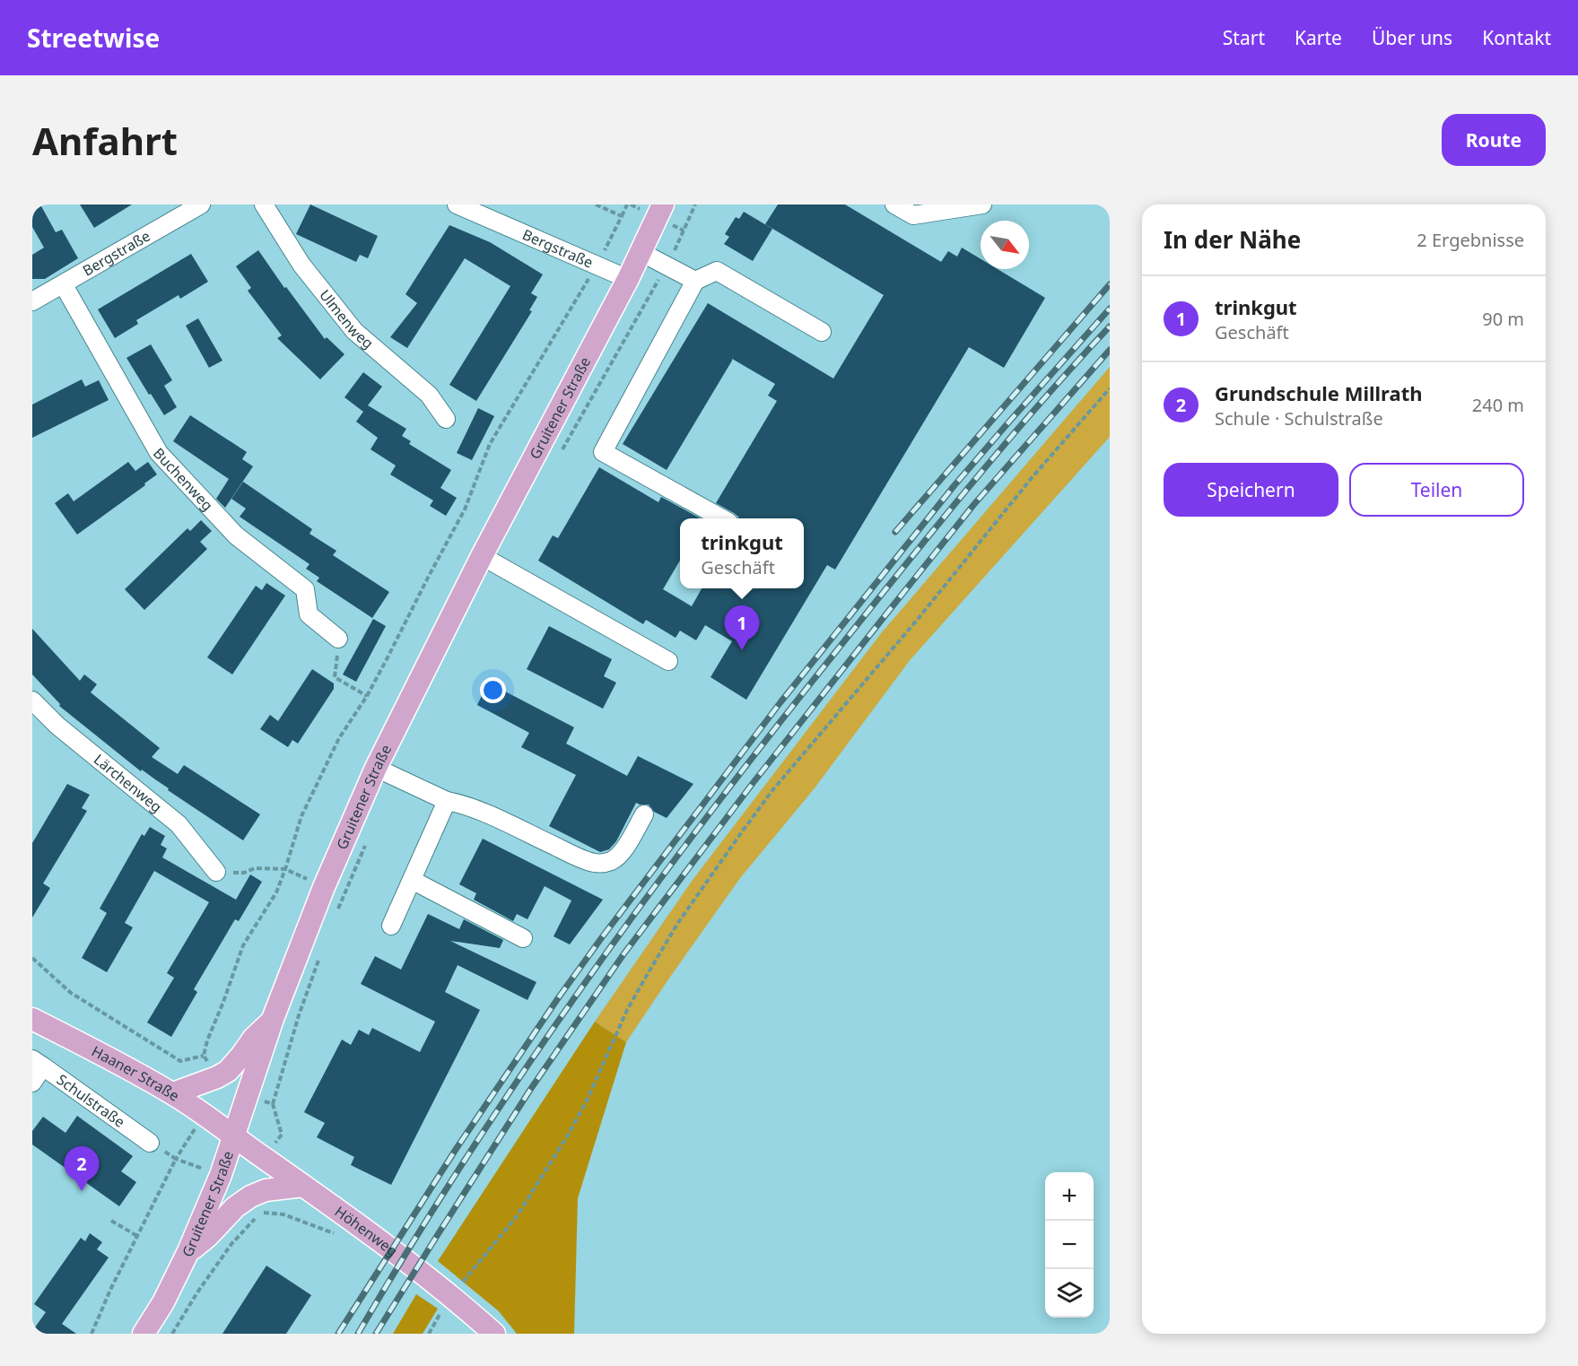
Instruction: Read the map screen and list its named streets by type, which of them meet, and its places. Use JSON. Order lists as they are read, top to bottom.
{
  "streets": {
    "main road": ["Gruitener Straße", "Haaner Straße", "Höhenweg"],
    "street": [
      "Bergstraße",
      "Ulmenweg",
      "Buchenweg",
      "Lärchenweg",
      "Schulstraße"
    ]
  },
  "crossings": [
    ["Bergstraße", "Gruitener Straße"],
    ["Bergstraße", "Buchenweg"],
    ["Gruitener Straße", "Haaner Straße"],
    ["Gruitener Straße", "Höhenweg"],
    ["Haaner Straße", "Höhenweg"]
  ],
  "north": "bottom right",
  "page": {
    "header": "Streetwise",
    "nav": [
      "Start",
      "Karte",
      "Über uns",
      "Kontakt"
    ],
    "buttons": [
      "Route",
      ["Speichern", "Teilen"]
    ],
    "title": "Anfahrt",
    "heading": ["In der Nähe", "2 Ergebnisse"],
    "list": [
      {
        "mark": "1",
        "name": "trinkgut",
        "note": "Geschäft",
        "value": "90 m"
      },
      {
        "mark": "2",
        "name": "Grundschule Millrath",
        "note": "Schule · Schulstraße",
        "value": "240 m"
      }
    ],
    "popup": ["trinkgut", "Geschäft"],
    "pins": ["1", "2"],
    "map_buttons": ["+", "−"]
  }
}
